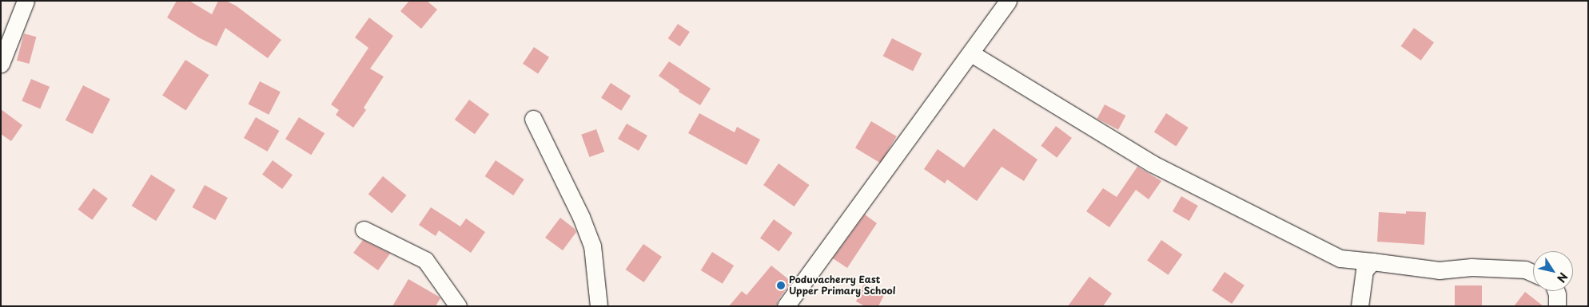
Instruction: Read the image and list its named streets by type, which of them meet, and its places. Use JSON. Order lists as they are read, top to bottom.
{
  "places": ["Poduvacherry East Upper Primary School"],
  "north": "bottom right"
}
